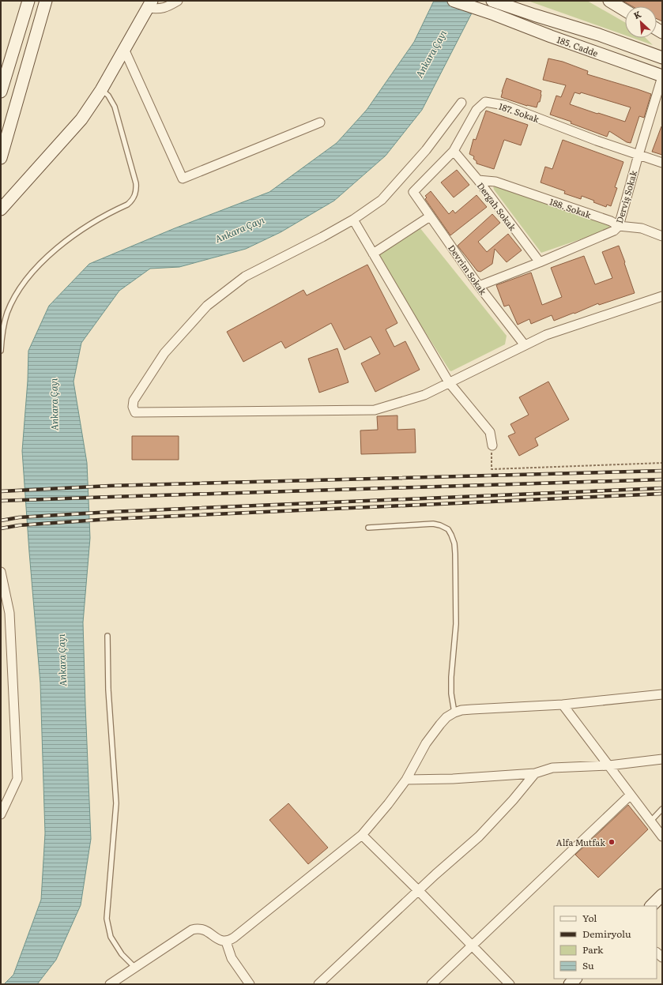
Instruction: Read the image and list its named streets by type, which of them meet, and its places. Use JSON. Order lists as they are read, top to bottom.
{
  "streets": {
    "street": [
      "185. Cadde",
      "187. Sokak",
      "Derviş Sokak",
      "Dergah Sokak",
      "188. Sokak",
      "Devrim Sokak"
    ]
  },
  "crossings": [
    ["185. Cadde", "Derviş Sokak"],
    ["187. Sokak", "Derviş Sokak"],
    ["187. Sokak", "Dergah Sokak"],
    ["187. Sokak", "Devrim Sokak"],
    ["Derviş Sokak", "Dergah Sokak"],
    ["Derviş Sokak", "188. Sokak"],
    ["Derviş Sokak", "Devrim Sokak"],
    ["Dergah Sokak", "188. Sokak"]
  ],
  "water": ["Ankara Çayı"],
  "places": ["Alfa Mutfak"],
  "legend": [
    "Yol",
    "Demiryolu",
    "Park",
    "Su"
  ],
  "north": "top left"
}
